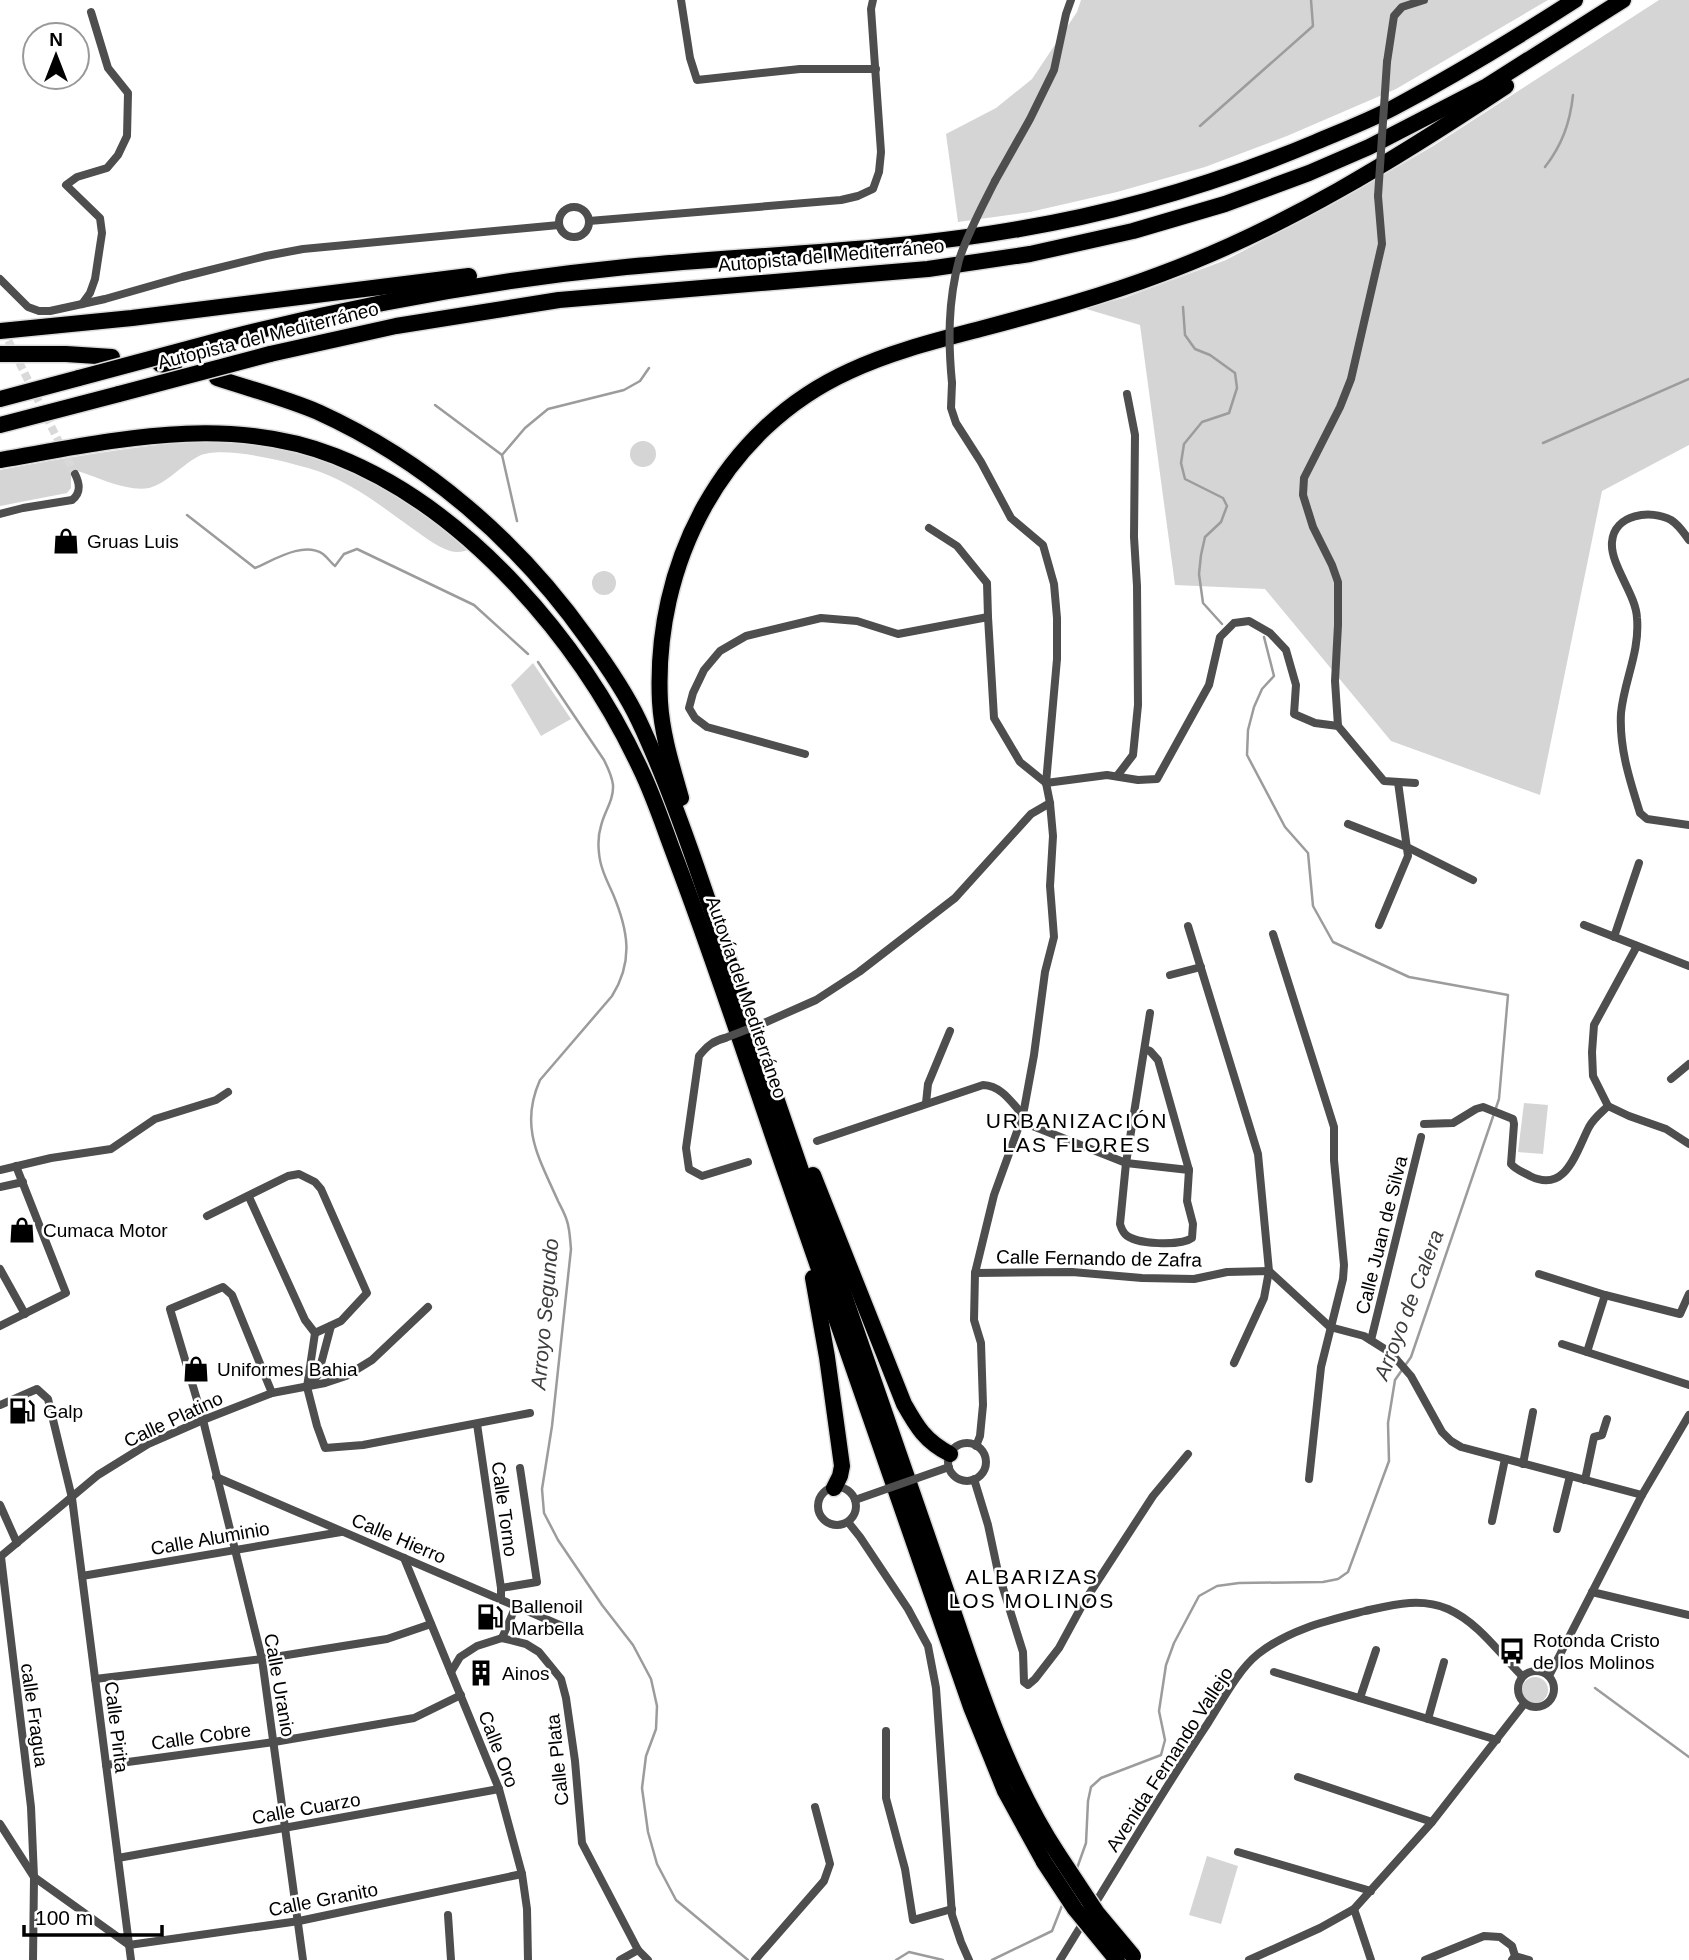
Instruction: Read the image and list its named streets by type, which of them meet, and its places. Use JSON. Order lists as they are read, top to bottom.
{
  "streets": {
    "highway": ["Autopista del Mediterráneo", "Autovía del Mediterráneo"],
    "street": [
      "Calle Juan de Silva",
      "Calle Fernando de Zafra",
      "Calle Platino",
      "Calle Torno",
      "Calle Aluminio",
      "Calle Hierro",
      "Calle Uranio",
      "calle Fragua",
      "Calle Pirita",
      "Calle Cobre",
      "Calle Oro",
      "Avenida Fernando Vallejo",
      "Calle Plata",
      "Calle Cuarzo",
      "Calle Granito"
    ]
  },
  "crossings": [
    ["Calle Platino", "Calle Uranio"],
    ["Calle Platino", "calle Fragua"],
    ["Calle Platino", "Calle Pirita"],
    ["Calle Torno", "Calle Hierro"],
    ["Calle Aluminio", "Calle Hierro"],
    ["Calle Aluminio", "Calle Uranio"],
    ["Calle Aluminio", "Calle Pirita"],
    ["Calle Hierro", "Calle Uranio"],
    ["Calle Hierro", "Calle Oro"],
    ["Calle Uranio", "Calle Cobre"],
    ["Calle Uranio", "Calle Cuarzo"],
    ["Calle Uranio", "Calle Granito"],
    ["Calle Pirita", "Calle Cobre"],
    ["Calle Pirita", "Calle Cuarzo"],
    ["Calle Pirita", "Calle Granito"],
    ["Calle Cobre", "Calle Oro"],
    ["Calle Oro", "Calle Cuarzo"],
    ["Calle Oro", "Calle Granito"]
  ],
  "districts": ["URBANIZACIÓN LAS FLORES", "ALBARIZAS LOS MOLINOS"],
  "water": ["Arroyo de Calera", "Arroyo Segundo"],
  "places": {
    "shop": ["Gruas Luis", "Cumaca Motor", "Uniformes Bahia"],
    "fuel station": ["Galp", "Ballenoil Marbella"],
    "bus stop": ["Rotonda Cristo de los Molinos"],
    "building": ["Ainos"]
  },
  "scale_bar": "100 m",
  "north": "top"
}
